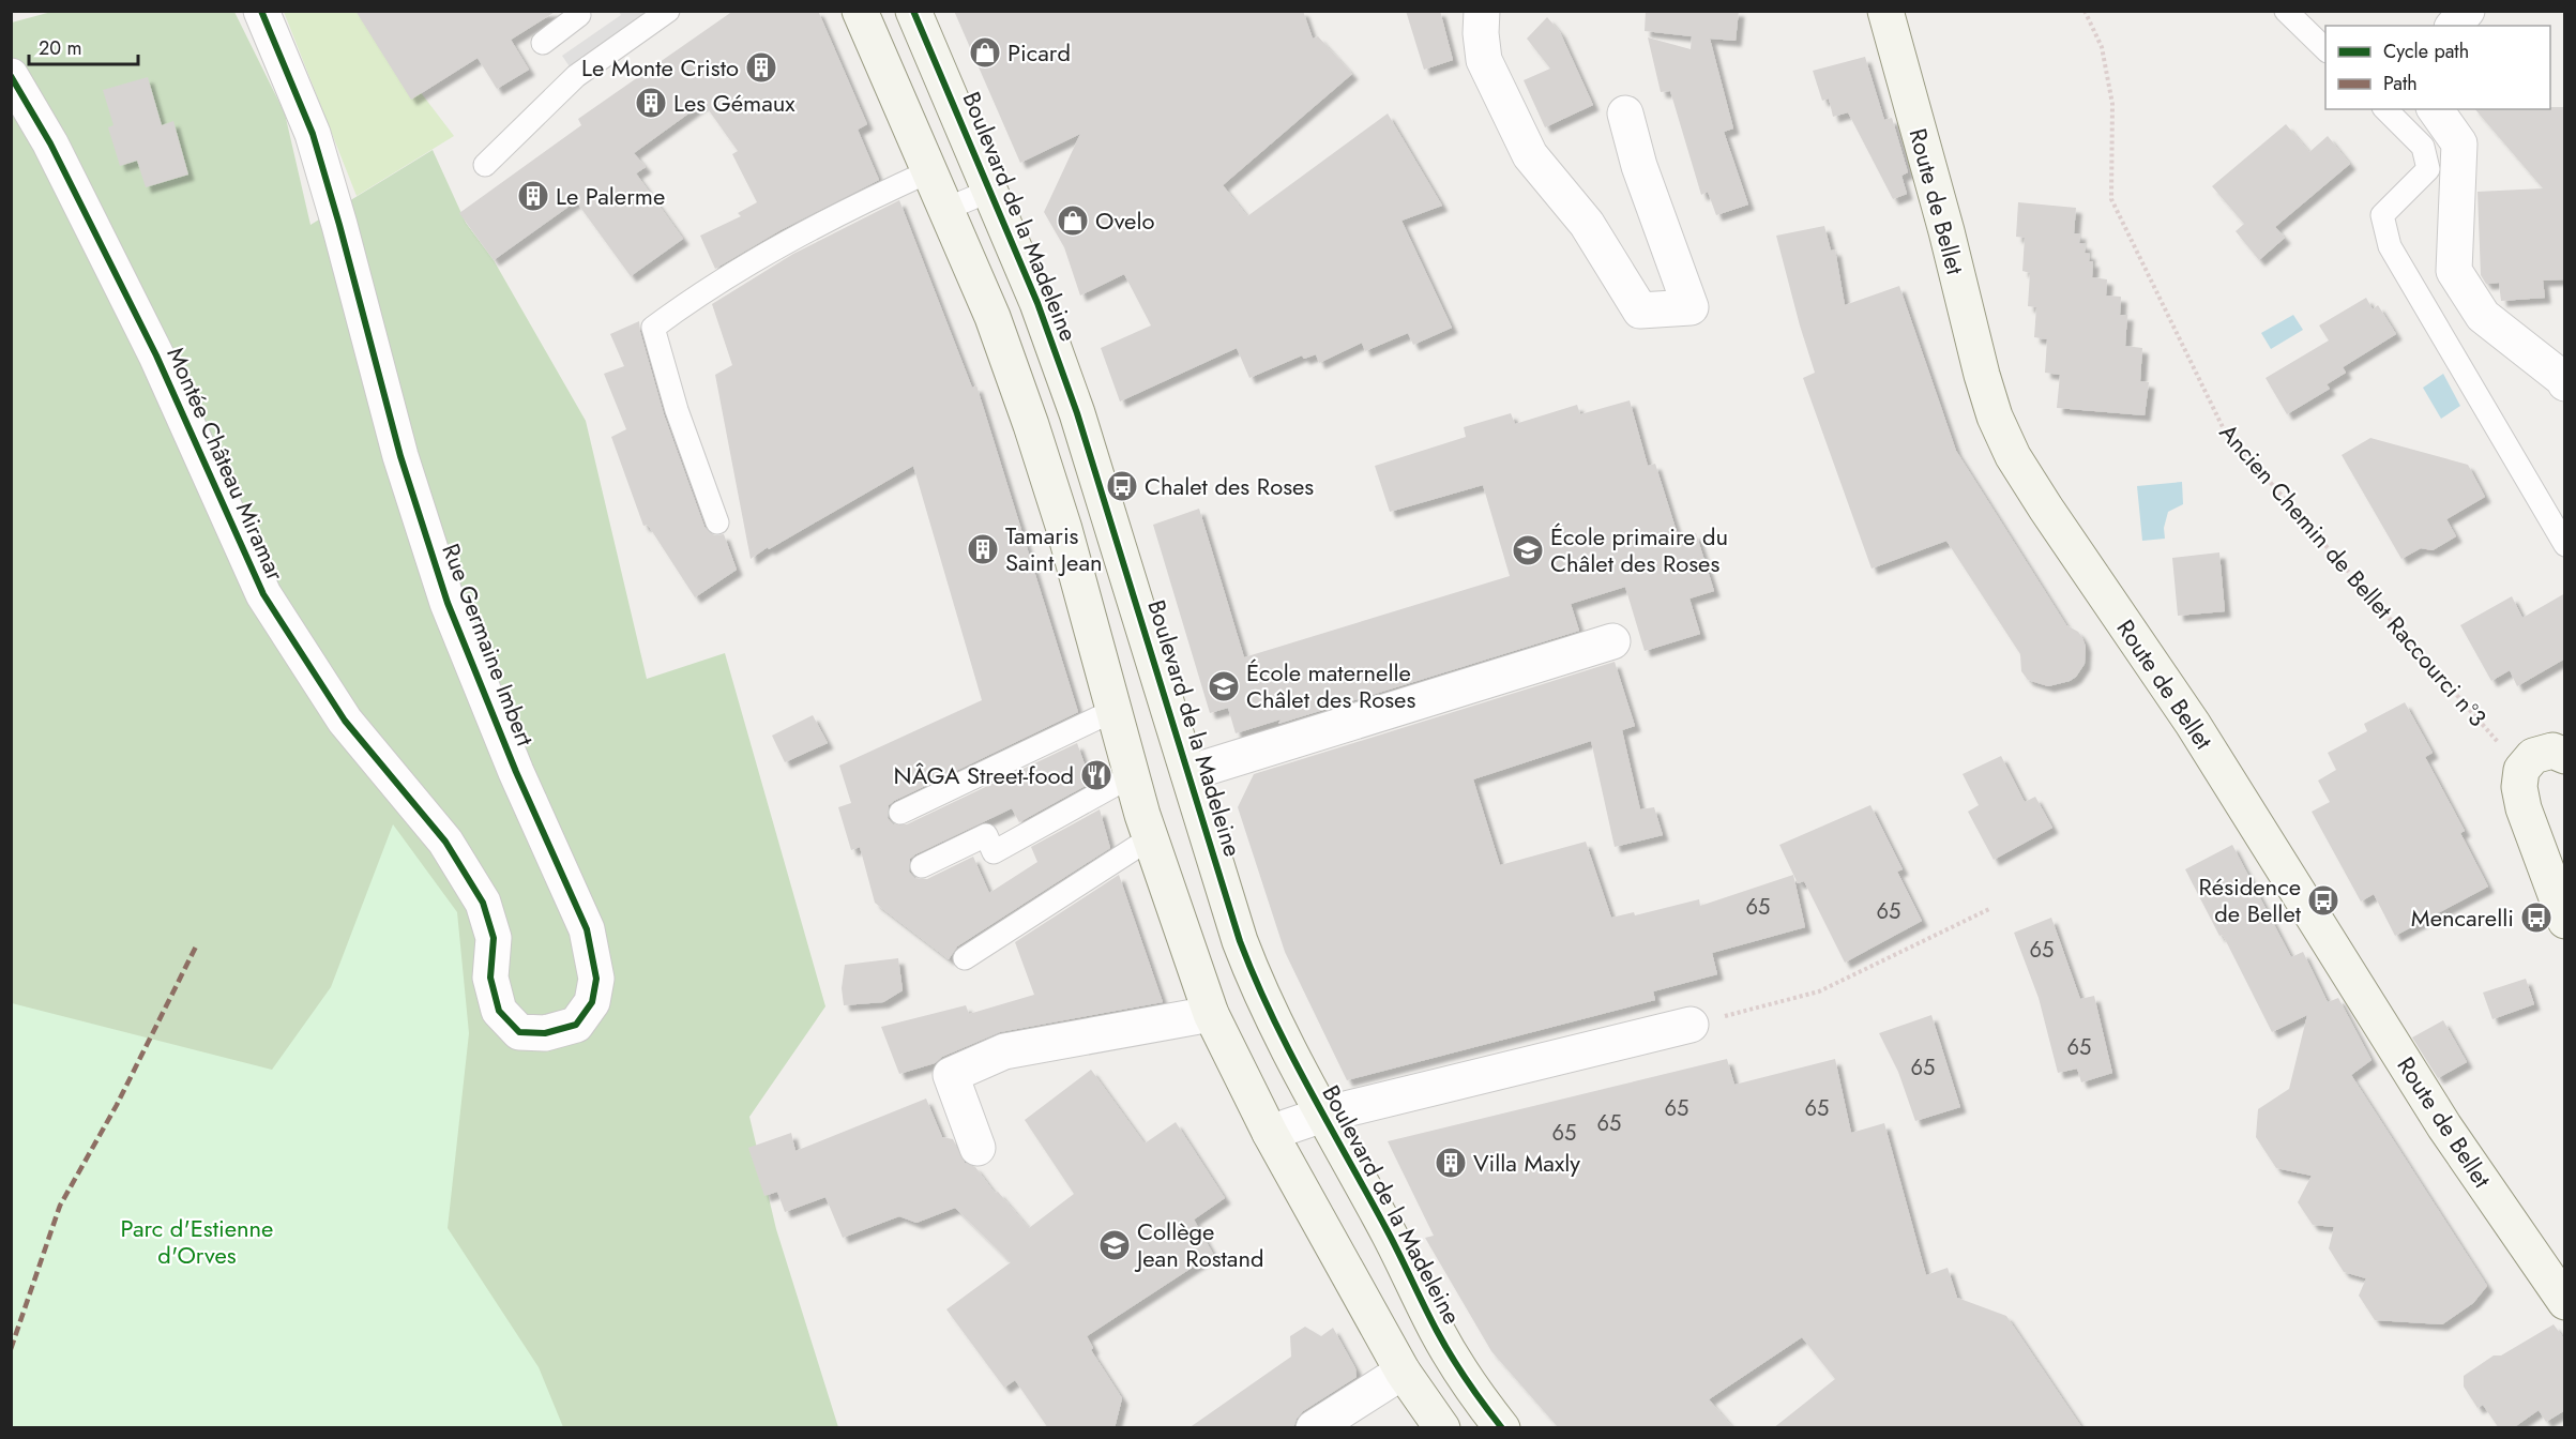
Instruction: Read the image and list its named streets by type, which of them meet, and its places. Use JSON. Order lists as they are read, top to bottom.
{
  "streets": {
    "street": [
      "Route de Bellet",
      "Boulevard de la Madeleine",
      "Montée Château Miramar",
      "Rue Germaine Imbert"
    ],
    "path": ["Ancien Chemin de Bellet Raccourci n°3"]
  },
  "crossings": [
    ["Montée Château Miramar", "Rue Germaine Imbert"]
  ],
  "parks": ["Parc d'Estienne d'Orves"],
  "places": {
    "shop": ["Picard", "Ovelo"],
    "building": [
      "Le Monte Cristo",
      "Les Gémaux",
      "Le Palerme",
      "Tamaris Saint Jean",
      "Villa Maxly"
    ],
    "bus stop": ["Chalet des Roses", "Résidence de Bellet", "Mencarelli"],
    "school or university": ["École primaire du Châlet des Roses", "École maternelle Châlet des Roses", "Collège Jean Rostand"],
    "restaurant": ["NÂGA Street-food"]
  },
  "house_numbers": [
    "65",
    "65",
    "65",
    "65",
    "65",
    "65",
    "65",
    "65",
    "65"
  ],
  "legend": ["Cycle path", "Path"],
  "scale_bar": "20 m"
}
